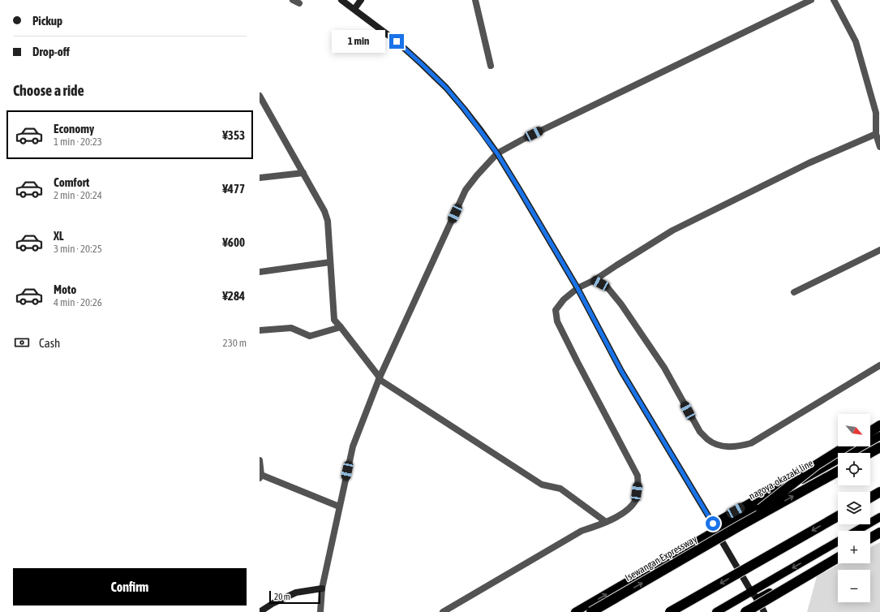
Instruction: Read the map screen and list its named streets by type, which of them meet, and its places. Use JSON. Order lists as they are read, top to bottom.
{
  "streets": {
    "highway": ["Isewangan Expressway"],
    "main road": ["nagoya-okazaki line"]
  },
  "one_way": ["nagoya-okazaki line"],
  "scale_bar": "20 m",
  "north": "bottom right",
  "page": {
    "banner": ["Pickup", "Drop-off"],
    "bubble": "1 min",
    "heading": "Choose a ride",
    "list": [
      {
        "name": "Economy",
        "note": "1 min · 20:23",
        "value": "¥353"
      },
      {
        "name": "Comfort",
        "note": "2 min · 20:24",
        "value": "¥477"
      },
      {
        "name": "XL",
        "note": "3 min · 20:25",
        "value": "¥600"
      },
      {
        "name": "Moto",
        "note": "4 min · 20:26",
        "value": "¥284"
      }
    ],
    "pay": ["Cash", "230 m"],
    "map_buttons": ["+", "−"],
    "buttons": "Confirm",
    "scale": "20 m"
  }
}
